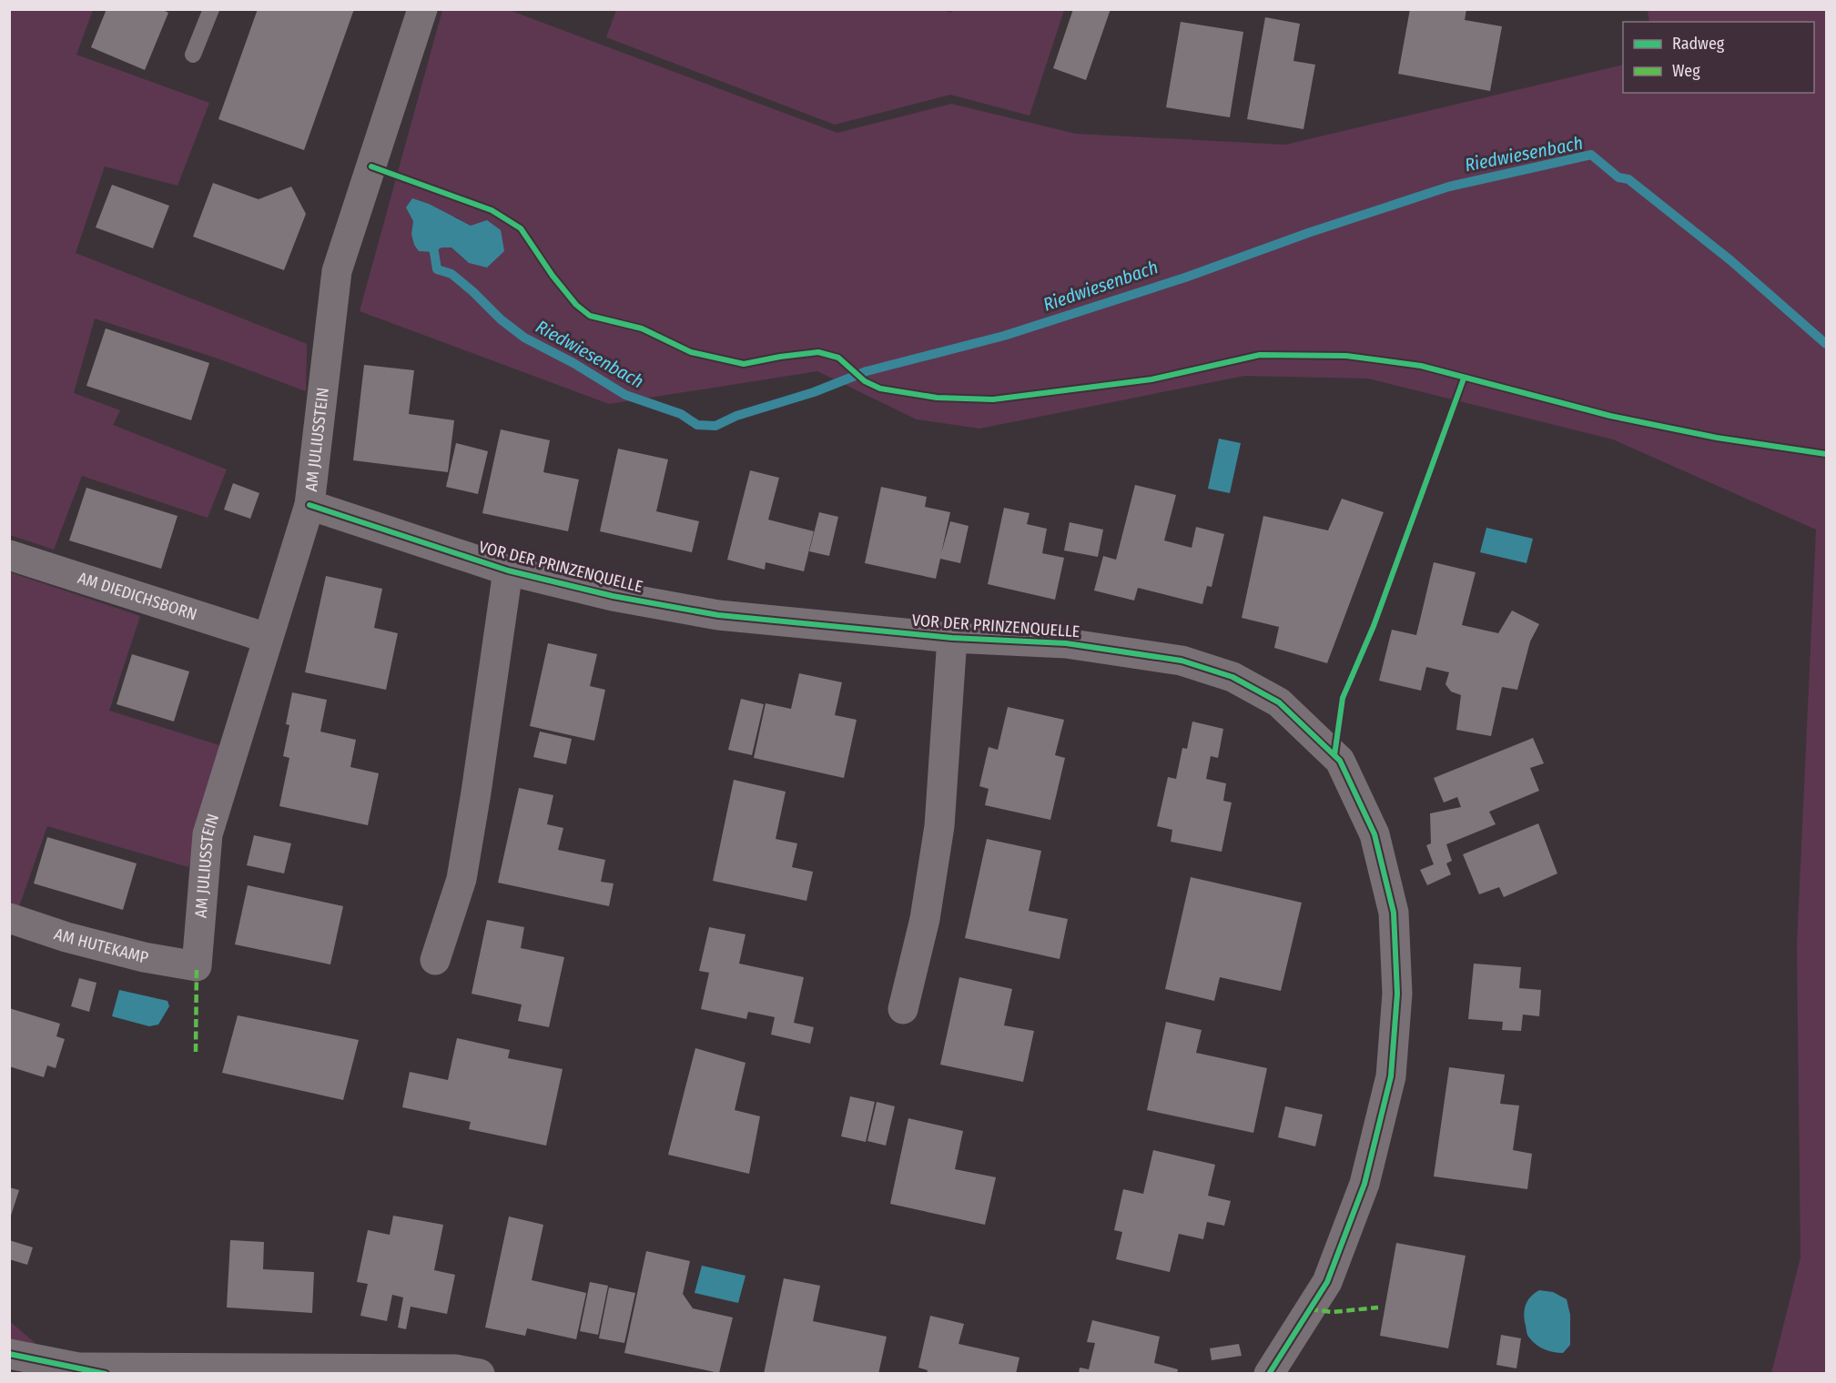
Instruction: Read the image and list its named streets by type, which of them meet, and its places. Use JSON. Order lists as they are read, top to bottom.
{
  "streets": {
    "street": [
      "AM JULIUSSTEIN",
      "VOR DER PRINZENQUELLE",
      "AM DIEDICHSBORN",
      "AM HUTEKAMP"
    ]
  },
  "crossings": [
    ["AM JULIUSSTEIN", "VOR DER PRINZENQUELLE"],
    ["AM JULIUSSTEIN", "AM DIEDICHSBORN"],
    ["AM JULIUSSTEIN", "AM HUTEKAMP"]
  ],
  "water": ["Riedwiesenbach"],
  "legend": ["Radweg", "Weg"]
}
